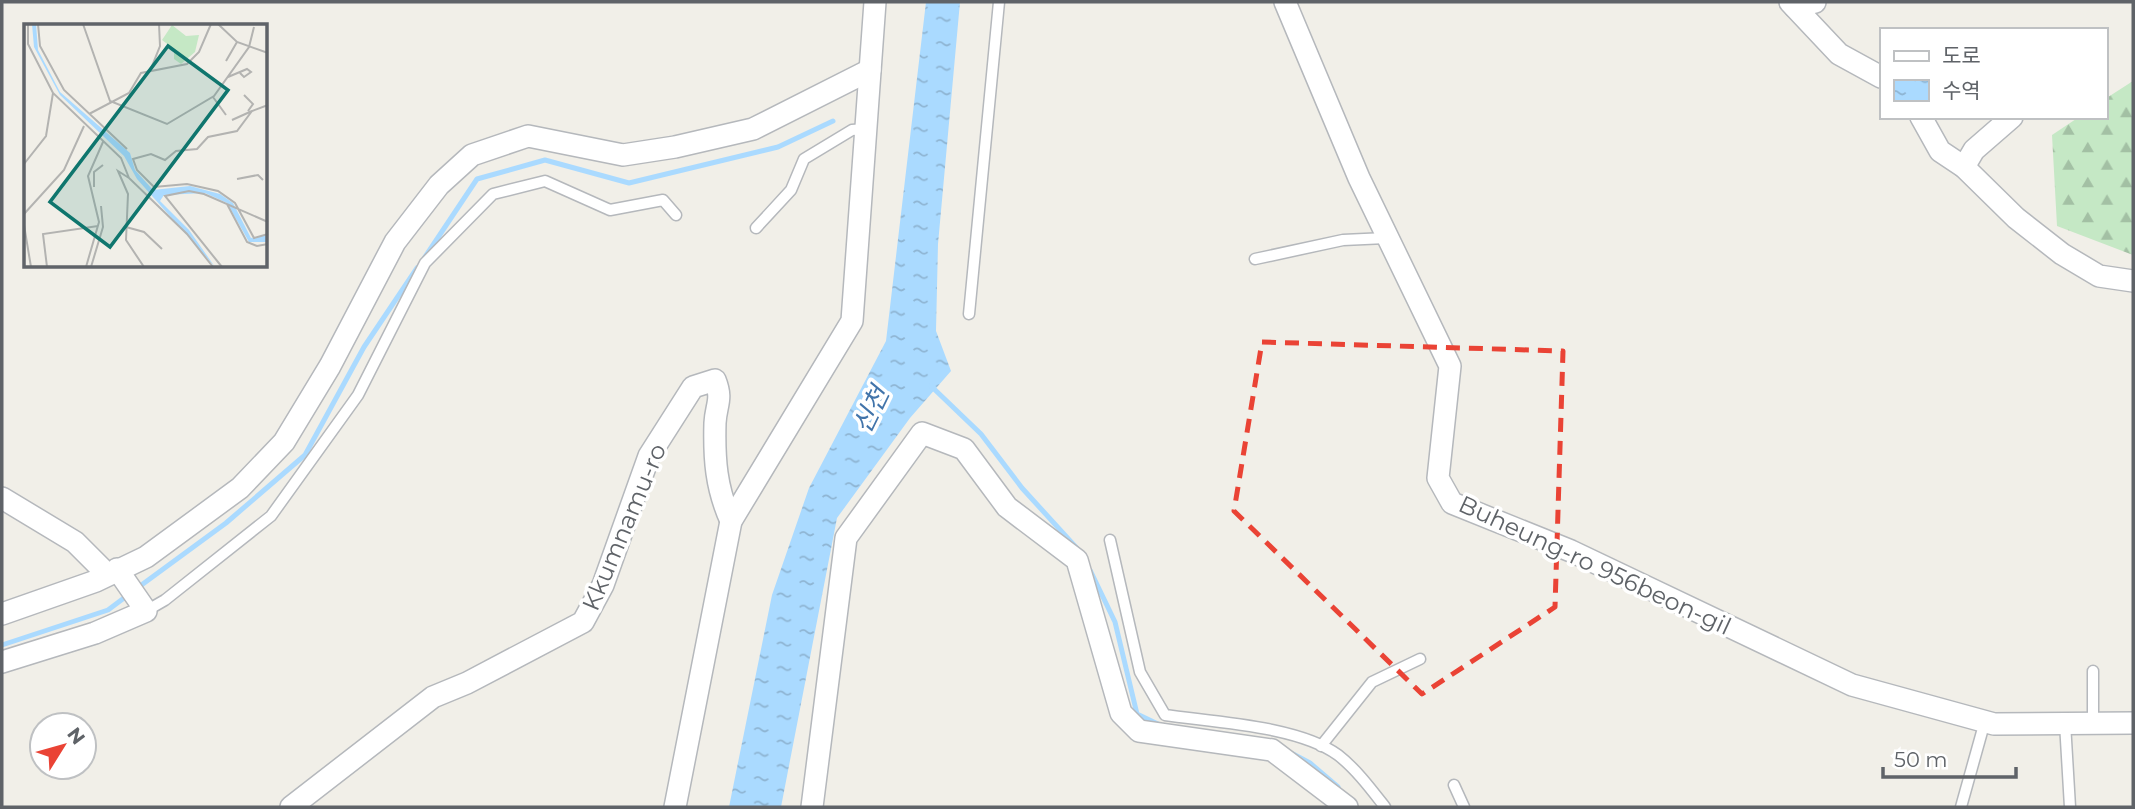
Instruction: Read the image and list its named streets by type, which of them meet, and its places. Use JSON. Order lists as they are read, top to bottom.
{
  "streets": {
    "street": ["Kkumnamu-ro", "Buheung-ro 956beon-gil"]
  },
  "water": ["신천"],
  "legend": ["도로", "수역"],
  "scale_bar": "50 m",
  "north": "top right"
}
